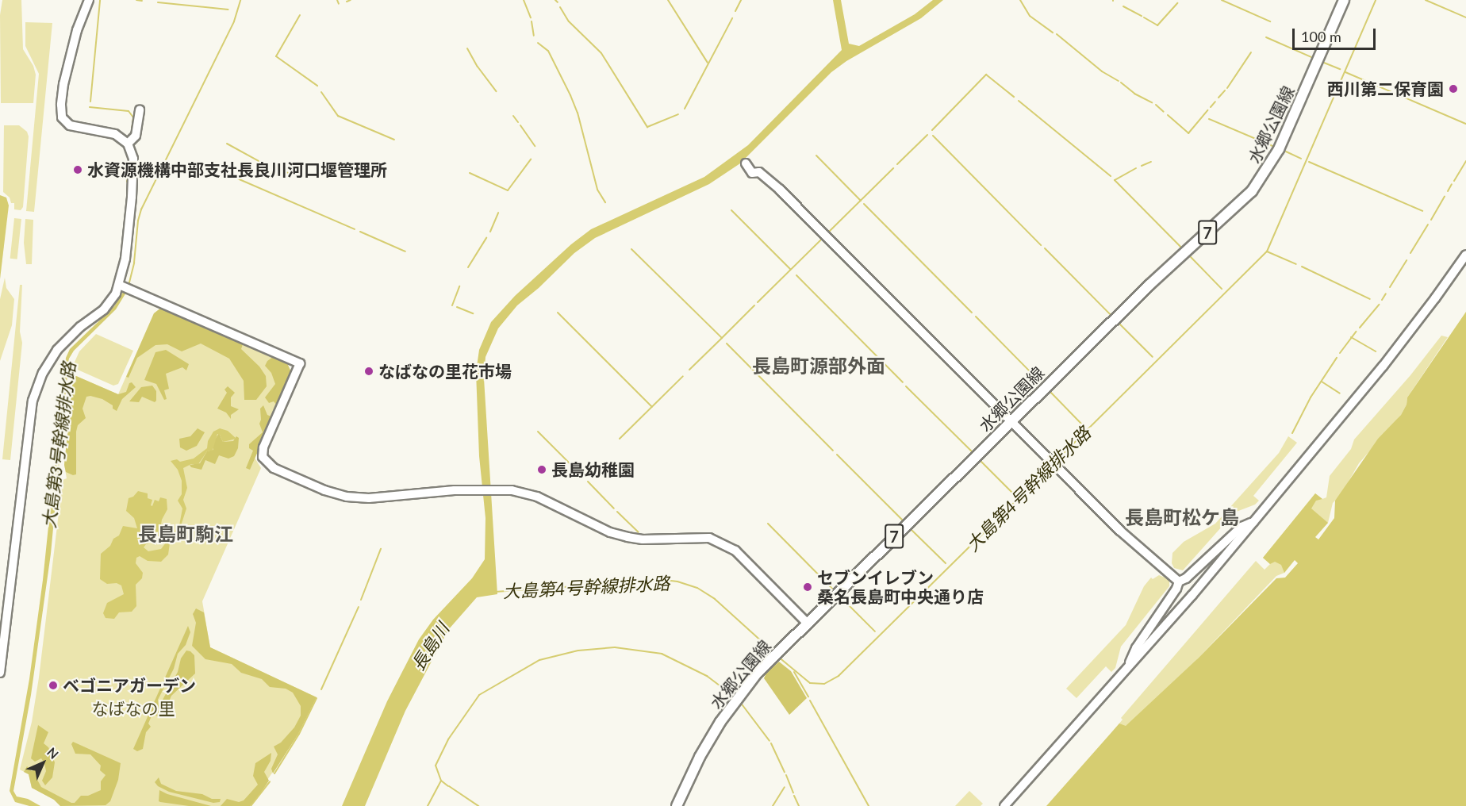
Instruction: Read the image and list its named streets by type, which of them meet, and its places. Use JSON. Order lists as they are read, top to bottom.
{
  "streets": {
    "main road": ["水郷公園線", "7"]
  },
  "districts": ["長島町源部外面", "長島町松ケ島", "長島町駒江"],
  "water": ["大島第3号幹線排水路", "大島第4号幹線排水路", "長島川"],
  "parks": ["なばなの里"],
  "places": [
    "西川第二保育園",
    "水資源機構中部支社長良川河口堰管理所",
    "なばなの里花市場",
    "長島幼稚園",
    "セブンイレブン 桑名長島町中央通り店",
    "ベゴニアガーデン"
  ],
  "scale_bar": "100 m",
  "north": "top right"
}
